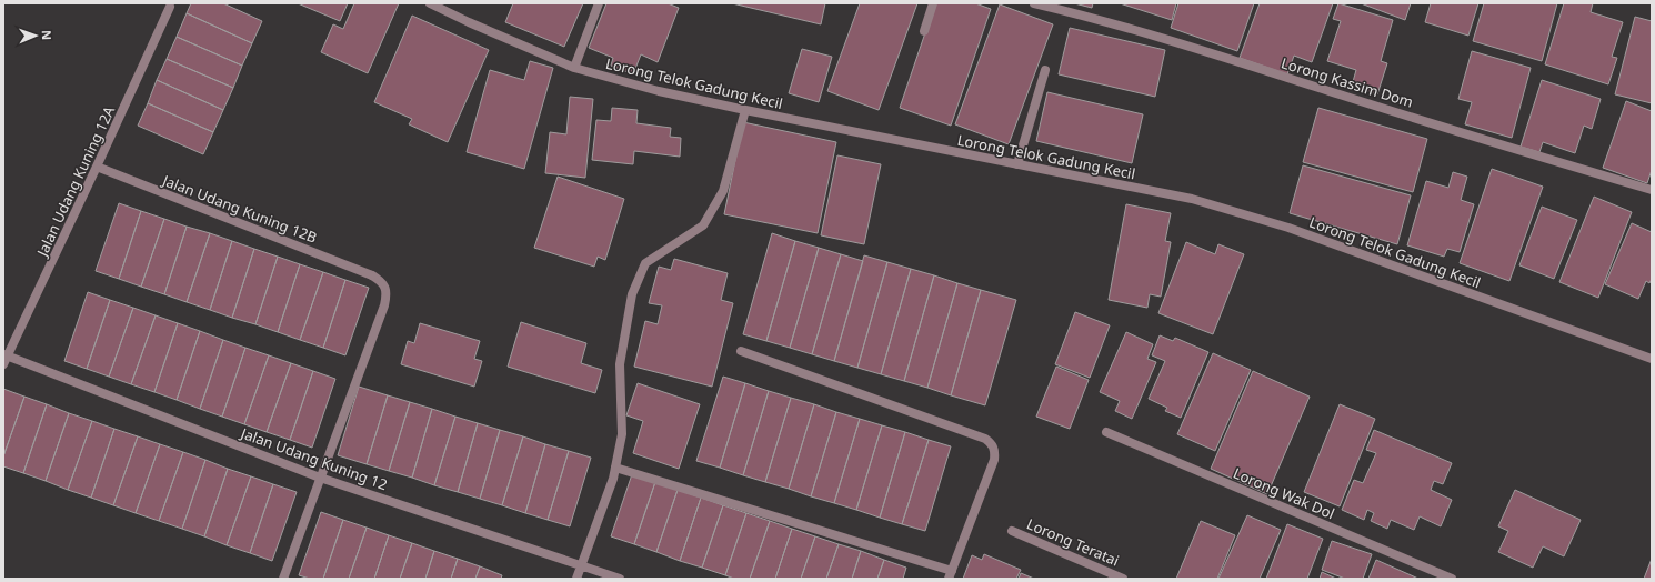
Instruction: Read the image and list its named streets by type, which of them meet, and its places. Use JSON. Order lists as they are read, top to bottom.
{
  "streets": {
    "street": [
      "Lorong Kassim Dom",
      "Lorong Telok Gadung Kecil",
      "Jalan Udang Kuning 12A",
      "Jalan Udang Kuning 12B",
      "Jalan Udang Kuning 12",
      "Lorong Wak Dol",
      "Lorong Teratai"
    ]
  },
  "crossings": [
    ["Jalan Udang Kuning 12A", "Jalan Udang Kuning 12B"],
    ["Jalan Udang Kuning 12A", "Jalan Udang Kuning 12"],
    ["Jalan Udang Kuning 12B", "Jalan Udang Kuning 12"]
  ],
  "north": "right"
}
